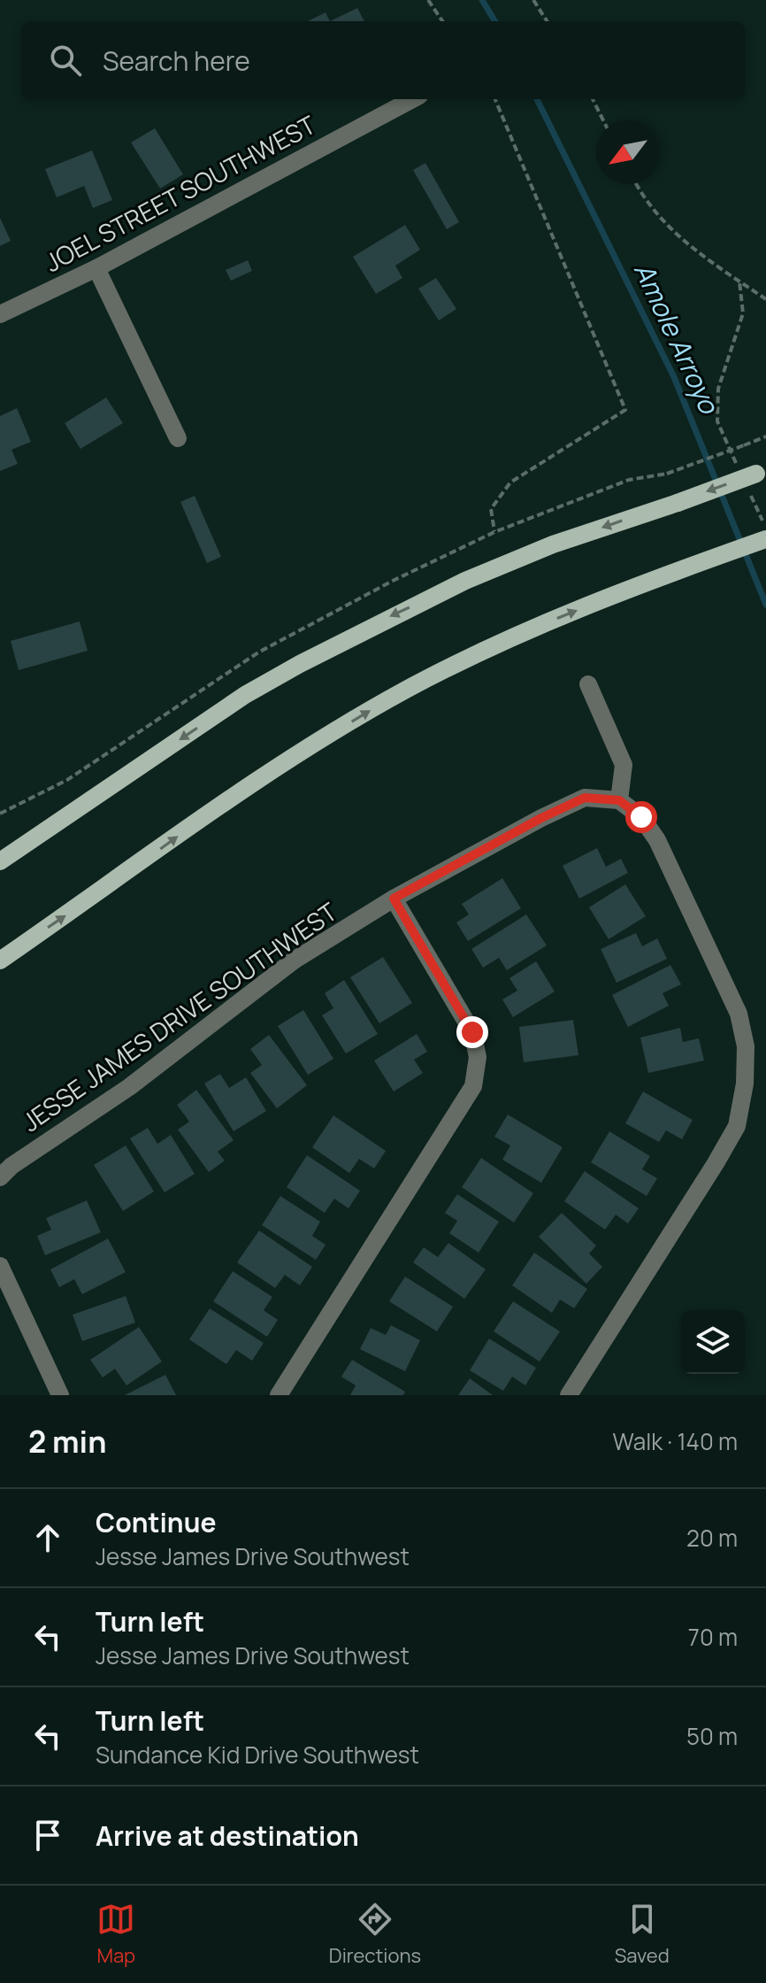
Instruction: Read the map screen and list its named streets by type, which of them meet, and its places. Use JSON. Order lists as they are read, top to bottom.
{
  "streets": {
    "street": ["JOEL STREET SOUTHWEST", "JESSE JAMES DRIVE SOUTHWEST"]
  },
  "water": ["Amole Arroyo"],
  "north": "bottom left",
  "page": {
    "search": "Search here",
    "heading": ["2 min", "Walk · 140 m"],
    "list": [
      ["Continue", "Jesse James Drive Southwest", "20 m"],
      ["Turn left", "Jesse James Drive Southwest", "70 m"],
      ["Turn left", "Sundance Kid Drive Southwest", "50 m"],
      "Arrive at destination"
    ],
    "nav": ["Map", "Directions", "Saved"]
  }
}
